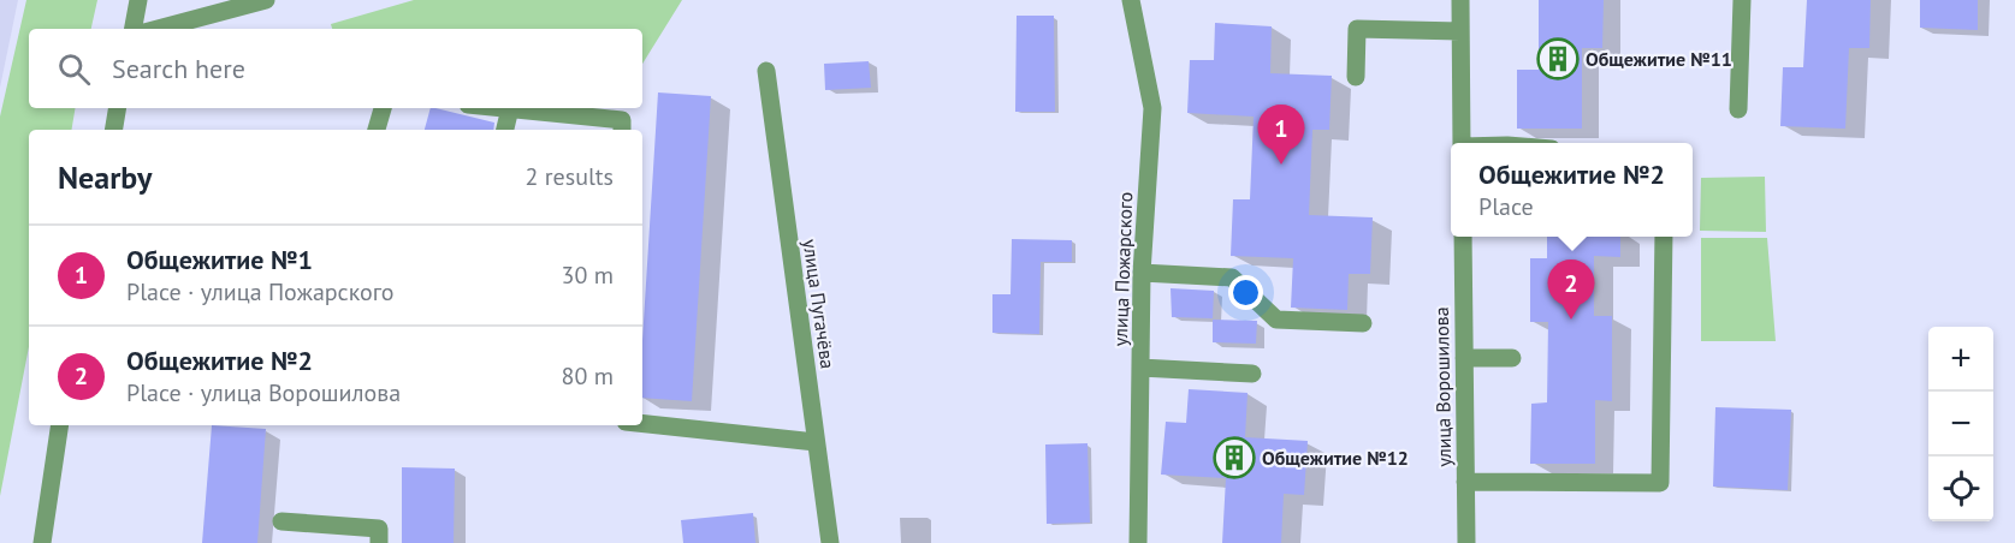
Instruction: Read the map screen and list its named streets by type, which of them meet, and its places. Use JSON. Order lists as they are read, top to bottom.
{
  "streets": {
    "street": ["улица Пожарского", "улица Пугачёва", "улица Ворошилова"]
  },
  "places": {
    "building": ["Общежитие №11", "Общежитие №12"]
  },
  "page": {
    "search": "Search here",
    "pins": ["1", "2"],
    "heading": ["Nearby", "2 results"],
    "popup": ["Общежитие №2", "Place"],
    "list": [
      {
        "mark": "1",
        "name": "Общежитие №1",
        "note": "Place · улица Пожарского",
        "value": "30 m"
      },
      {
        "mark": "2",
        "name": "Общежитие №2",
        "note": "Place · улица Ворошилова",
        "value": "80 m"
      }
    ],
    "map_buttons": ["+", "−"]
  }
}
